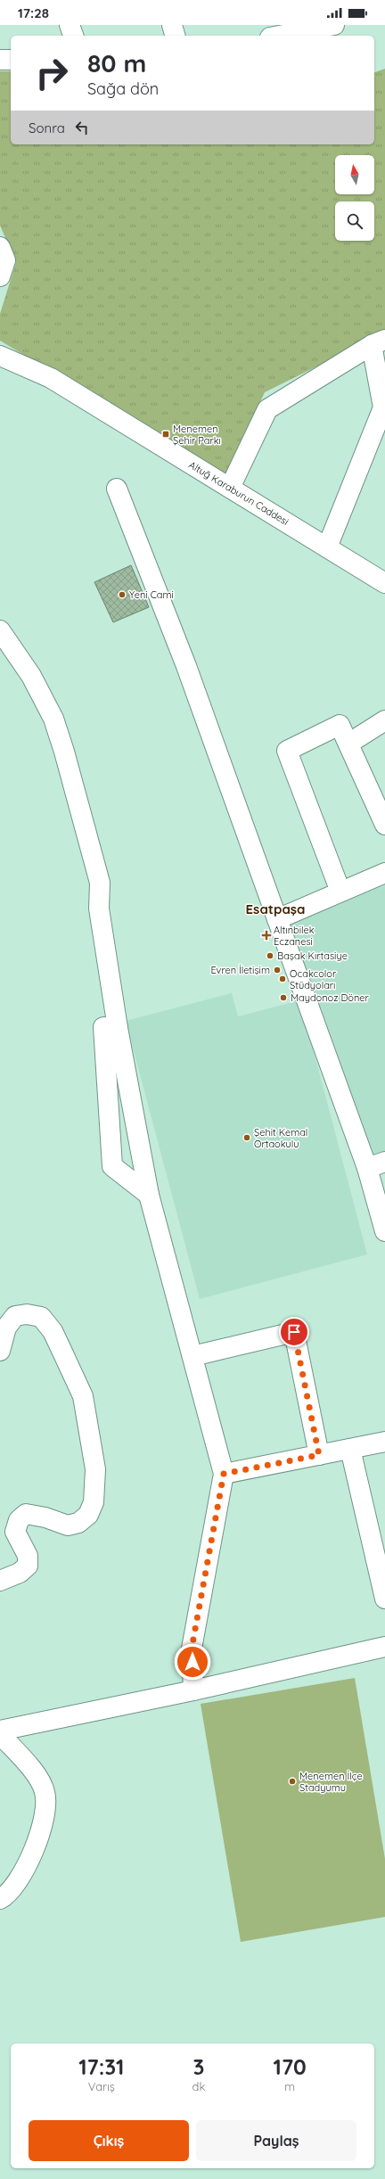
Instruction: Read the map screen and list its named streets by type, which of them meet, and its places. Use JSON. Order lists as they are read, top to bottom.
{
  "streets": {
    "street": ["Altuğ Karaburun Caddesi"]
  },
  "districts": ["Esatpaşa"],
  "places": {
    "transit": ["Menemen Şehir Parkı"],
    "other": [
      "Yeni Cami",
      "Başak Kırtasiye",
      "Evren İletişim",
      "Ocakcolor Stüdyoları",
      "Maydonoz Döner",
      "Şehit Kemal Ortaokulu",
      "Menemen İlçe Stadyumu"
    ],
    "health": ["Altınbilek Eczanesi"]
  },
  "north": "top",
  "page": {
    "status": "17:28",
    "turn": ["80 m", "Sağa dön"],
    "then": "Sonra",
    "eta": [
      "17:31",
      "Varış",
      "3",
      "dk",
      "170",
      "m"
    ],
    "buttons": ["Çıkış", "Paylaş"]
  }
}
